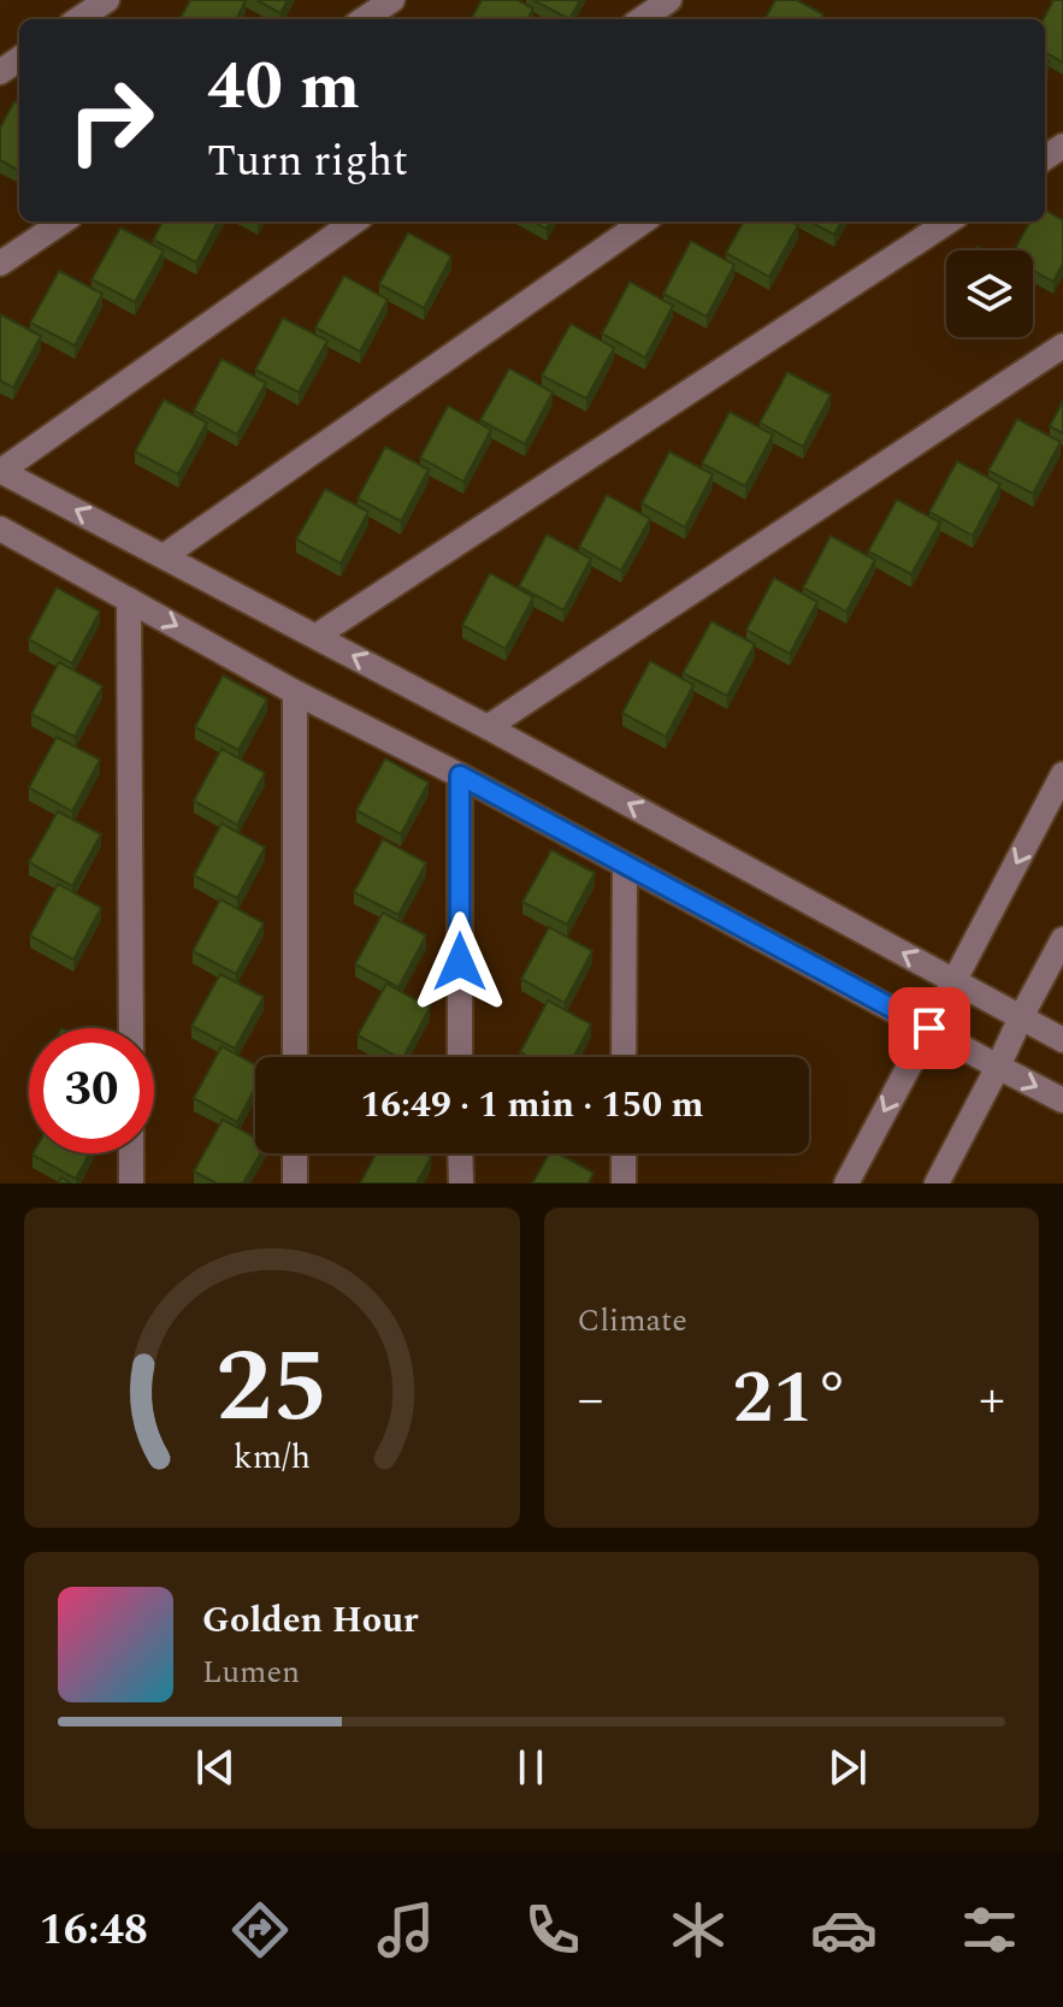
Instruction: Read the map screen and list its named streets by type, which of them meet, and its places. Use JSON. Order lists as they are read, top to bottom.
{
  "page": {
    "turn": ["40 m", "Turn right"],
    "limit": "30",
    "trip": "16:49 · 1 min · 150 m",
    "tile": "Climate",
    "heat": ["−", "21°", "+"],
    "song": ["Golden Hour", "Lumen"],
    "tabs": "16:48",
    "gauge": ["25", "km/h"]
  }
}
